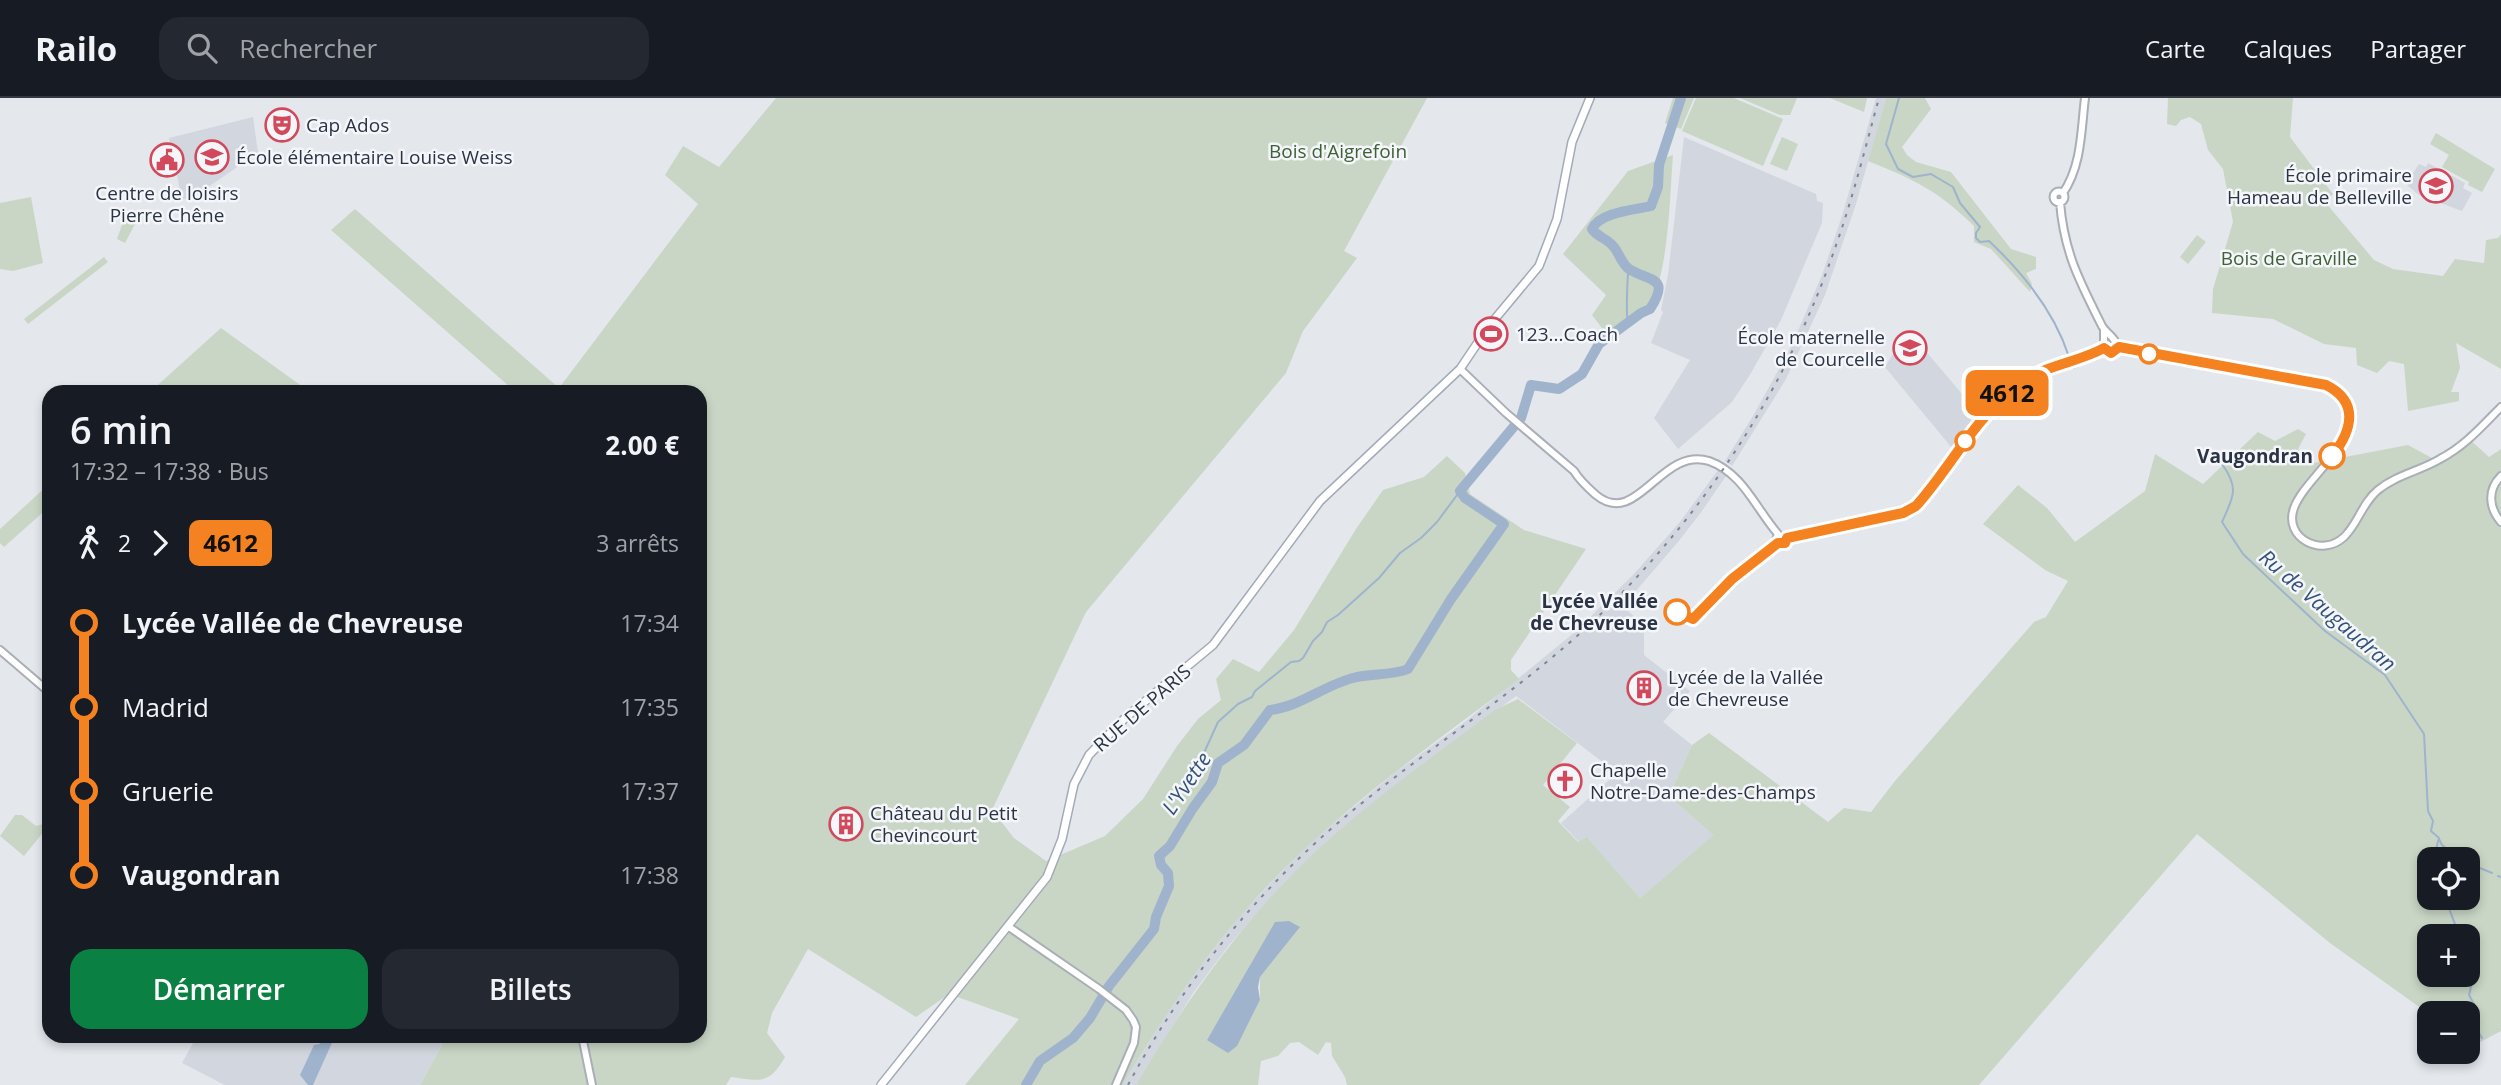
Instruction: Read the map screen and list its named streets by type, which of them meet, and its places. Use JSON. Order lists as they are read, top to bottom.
{
  "streets": {
    "main road": ["RUE DE PARIS"]
  },
  "water": ["Ru de Vaugaudran", "L'Yvette"],
  "parks": ["Bois d'Aigrefoin", "Bois de Graville"],
  "places": {
    "theatre": ["Cap Ados"],
    "school or university": ["École élémentaire Louise Weiss", "École primaire Hameau de Belleville", "École maternelle de Courcelle"],
    "public building": ["Centre de loisirs Pierre Chêne"],
    "sports": ["123...Coach"],
    "other": ["Vaugondran", "Lycée Vallée de Chevreuse"],
    "building": ["Lycée de la Vallée de Chevreuse", "Château du Petit Chevincourt"],
    "church": ["Chapelle Notre-Dame-des-Champs"]
  },
  "lines": ["bus line 4612"],
  "page": {
    "header": "Railo",
    "search": "Rechercher",
    "nav": ["Carte", "Calques", "Partager"],
    "on_map": "4612",
    "heading": ["6 min", "17:32 – 17:38 · Bus", "2.00 €"],
    "legs": ["2", "4612", "3 arrêts"],
    "list": [
      {
        "name": "Lycée Vallée de Chevreuse",
        "value": "17:34"
      },
      {
        "name": "Madrid",
        "value": "17:35"
      },
      {
        "name": "Gruerie",
        "value": "17:37"
      },
      {
        "name": "Vaugondran",
        "value": "17:38"
      }
    ],
    "map_buttons": ["+", "−"],
    "buttons": ["Démarrer", "Billets"]
  }
}
